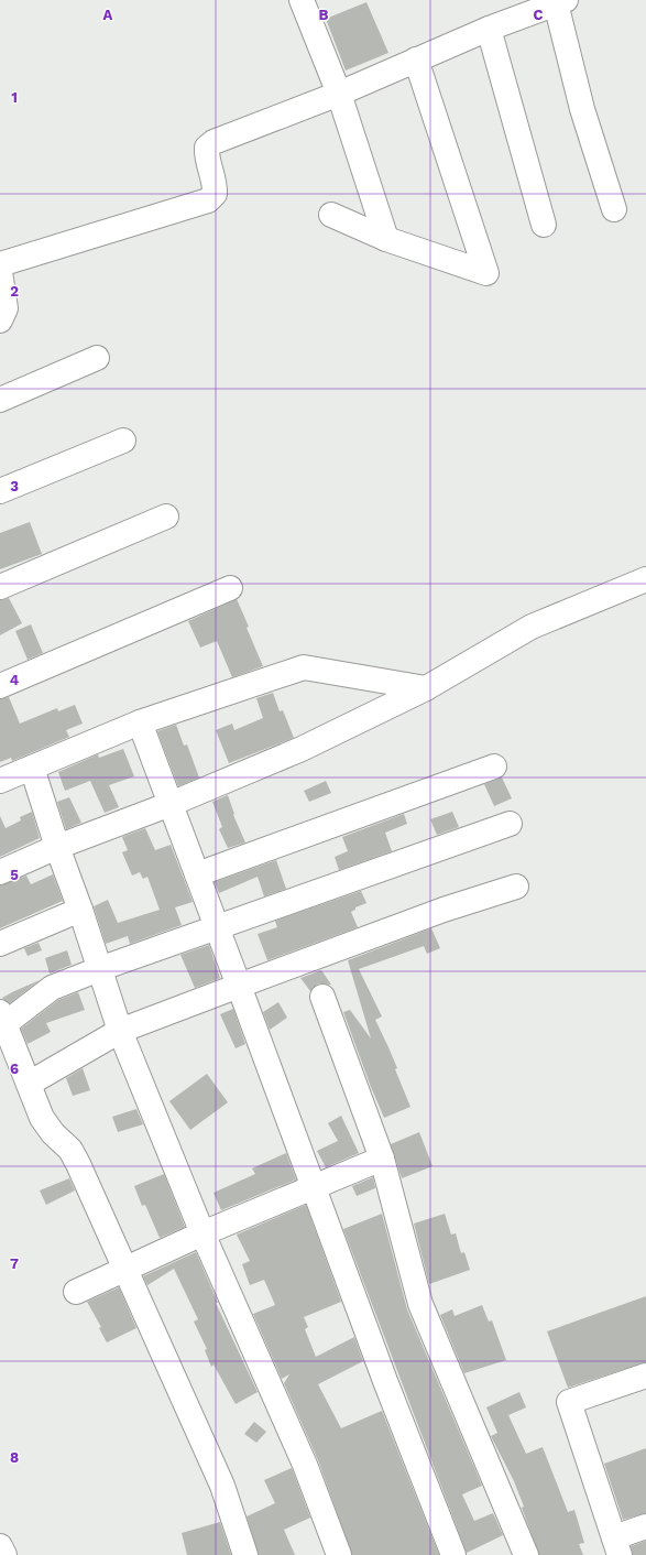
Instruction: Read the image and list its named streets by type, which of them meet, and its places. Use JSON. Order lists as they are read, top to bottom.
{
  "grid": {
    "columns": ["A", "B", "C"],
    "rows": [
      "1",
      "2",
      "3",
      "4",
      "5",
      "6",
      "7",
      "8"
    ]
  }
}
